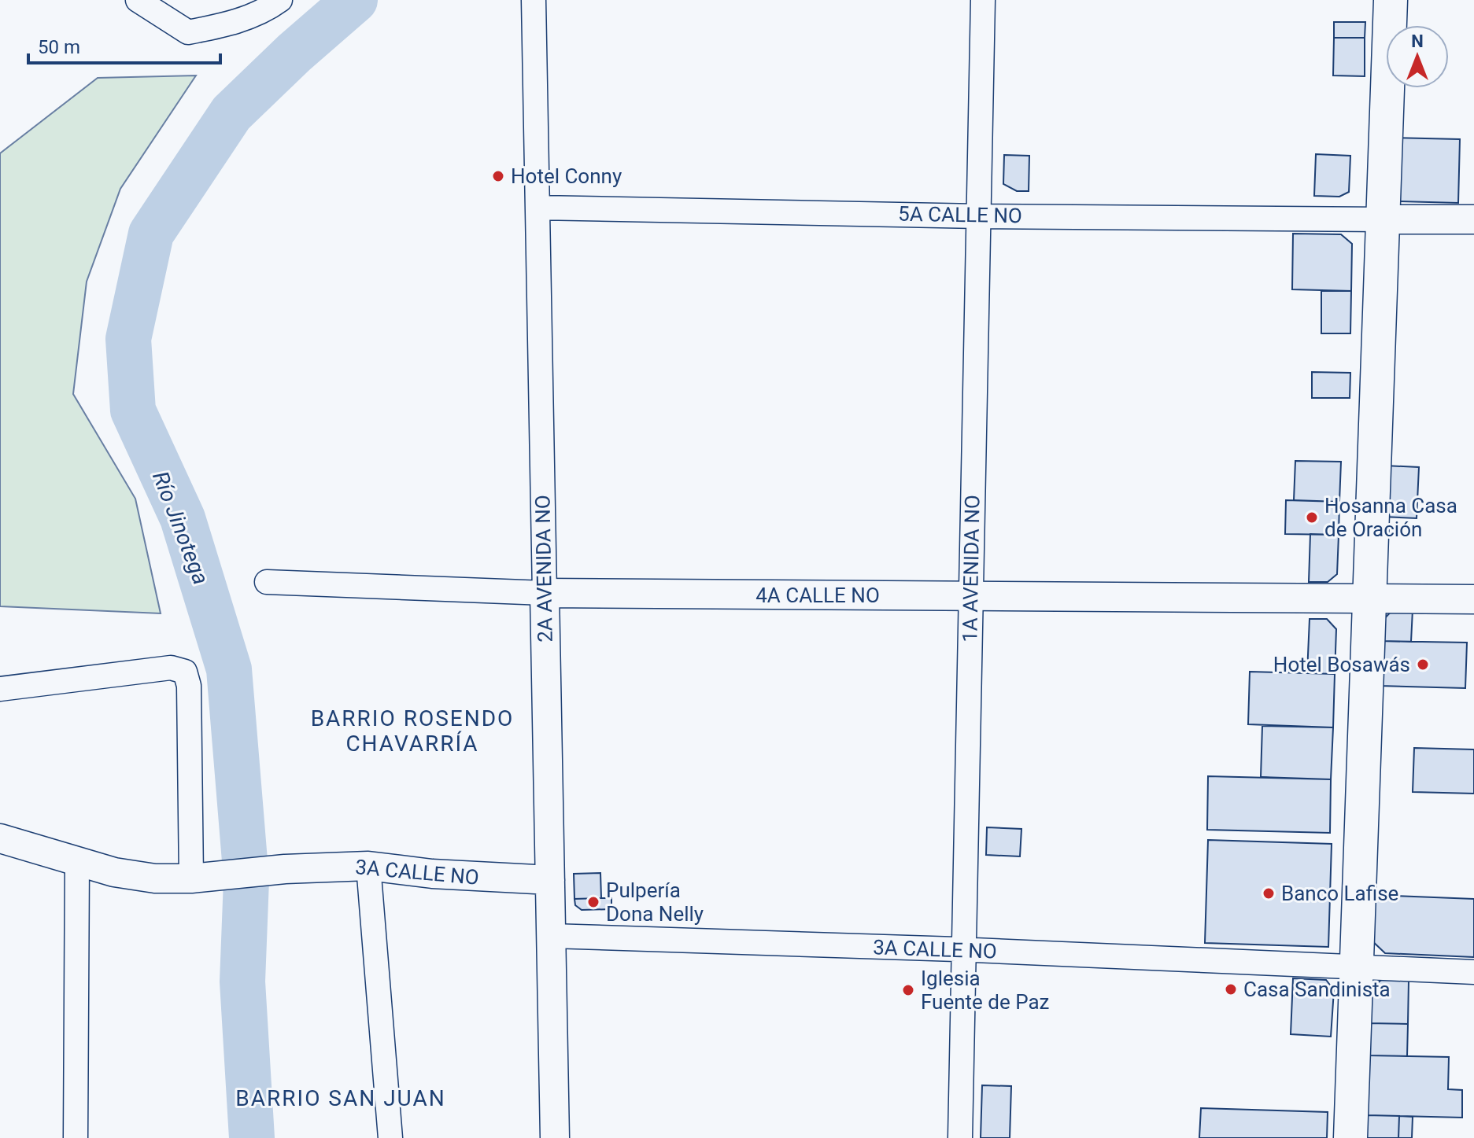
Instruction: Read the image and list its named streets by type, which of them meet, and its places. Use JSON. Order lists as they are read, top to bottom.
{
  "streets": {
    "street": [
      "5A CALLE NO",
      "2A AVENIDA NO",
      "1A AVENIDA NO",
      "4A CALLE NO",
      "3A CALLE NO"
    ]
  },
  "crossings": [
    ["5A CALLE NO", "2A AVENIDA NO"],
    ["5A CALLE NO", "1A AVENIDA NO"],
    ["2A AVENIDA NO", "4A CALLE NO"],
    ["2A AVENIDA NO", "3A CALLE NO"],
    ["1A AVENIDA NO", "4A CALLE NO"],
    ["1A AVENIDA NO", "3A CALLE NO"]
  ],
  "districts": ["BARRIO ROSENDO CHAVARRÍA", "BARRIO SAN JUAN"],
  "water": ["Río Jinotega"],
  "places": [
    "Hotel Conny",
    "Hosanna Casa de Oración",
    "Hotel Bosawás",
    "Banco Lafise",
    "Pulpería Dona Nelly",
    "Casa Sandinista",
    "Iglesia Fuente de Paz"
  ],
  "scale_bar": "50 m",
  "north": "top"
}
